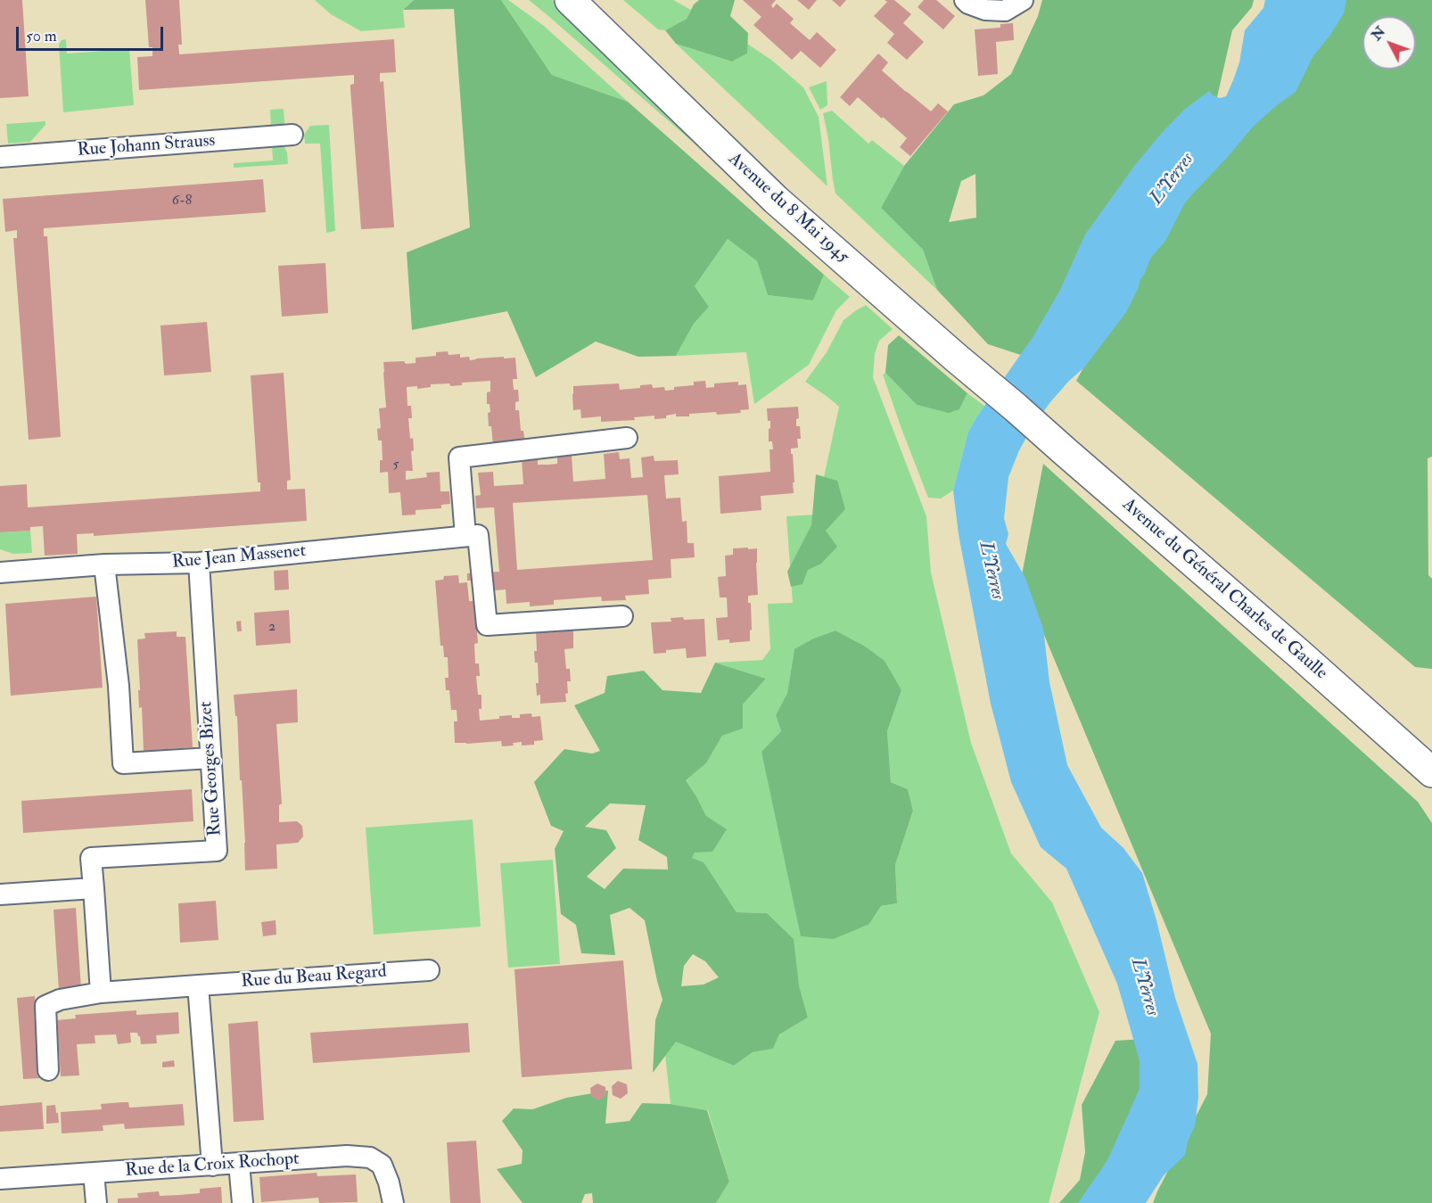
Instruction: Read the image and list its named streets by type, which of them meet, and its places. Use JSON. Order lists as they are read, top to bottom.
{
  "streets": {
    "main road": ["Avenue du 8 Mai 1945", "Avenue du Général Charles de Gaulle"],
    "street": [
      "Rue Johann Strauss",
      "Rue Jean Massenet",
      "Rue Georges Bizet",
      "Rue du Beau Regard",
      "Rue de la Croix Rochopt"
    ]
  },
  "crossings": [
    ["Avenue du 8 Mai 1945", "Avenue du Général Charles de Gaulle"],
    ["Rue Jean Massenet", "Rue Georges Bizet"]
  ],
  "water": ["L'Yerres"],
  "house_numbers": ["6-8", "5", "2"],
  "scale_bar": "50 m",
  "north": "top left"
}
